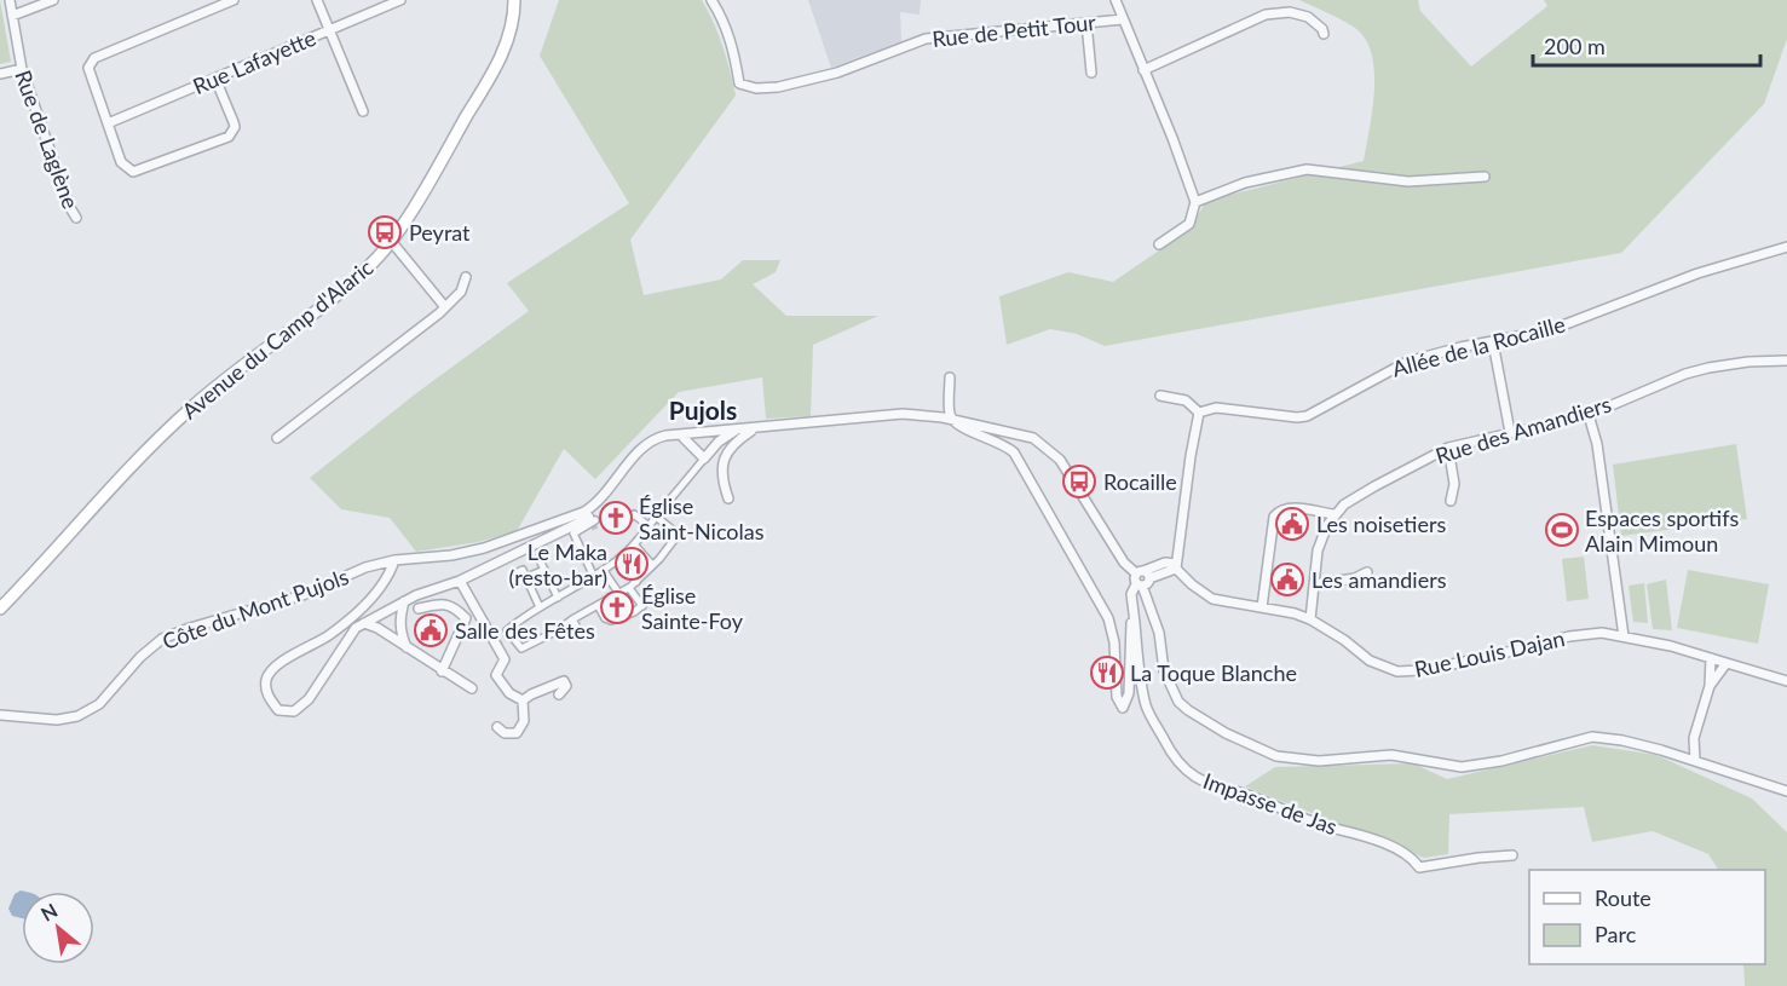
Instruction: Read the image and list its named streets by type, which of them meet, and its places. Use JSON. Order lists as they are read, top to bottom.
{
  "streets": {
    "main road": ["Avenue du Camp d'Alaric"],
    "street": [
      "Rue de Petit Tour",
      "Rue Lafayette",
      "Rue de Laglène",
      "Allée de la Rocaille",
      "Rue des Amandiers",
      "Côte du Mont Pujols",
      "Rue Louis Dajan",
      "Impasse de Jas"
    ]
  },
  "districts": ["Pujols"],
  "places": {
    "bus stop": ["Peyrat", "Rocaille"],
    "church": ["Église Saint-Nicolas", "Église Sainte-Foy"],
    "public building": ["Les noisetiers", "Les amandiers", "Salle des Fêtes"],
    "sports": ["Espaces sportifs Alain Mimoun"],
    "restaurant": ["Le Maka (resto-bar)", "La Toque Blanche"]
  },
  "legend": ["Route", "Parc"],
  "scale_bar": "200 m",
  "north": "top left"
}
